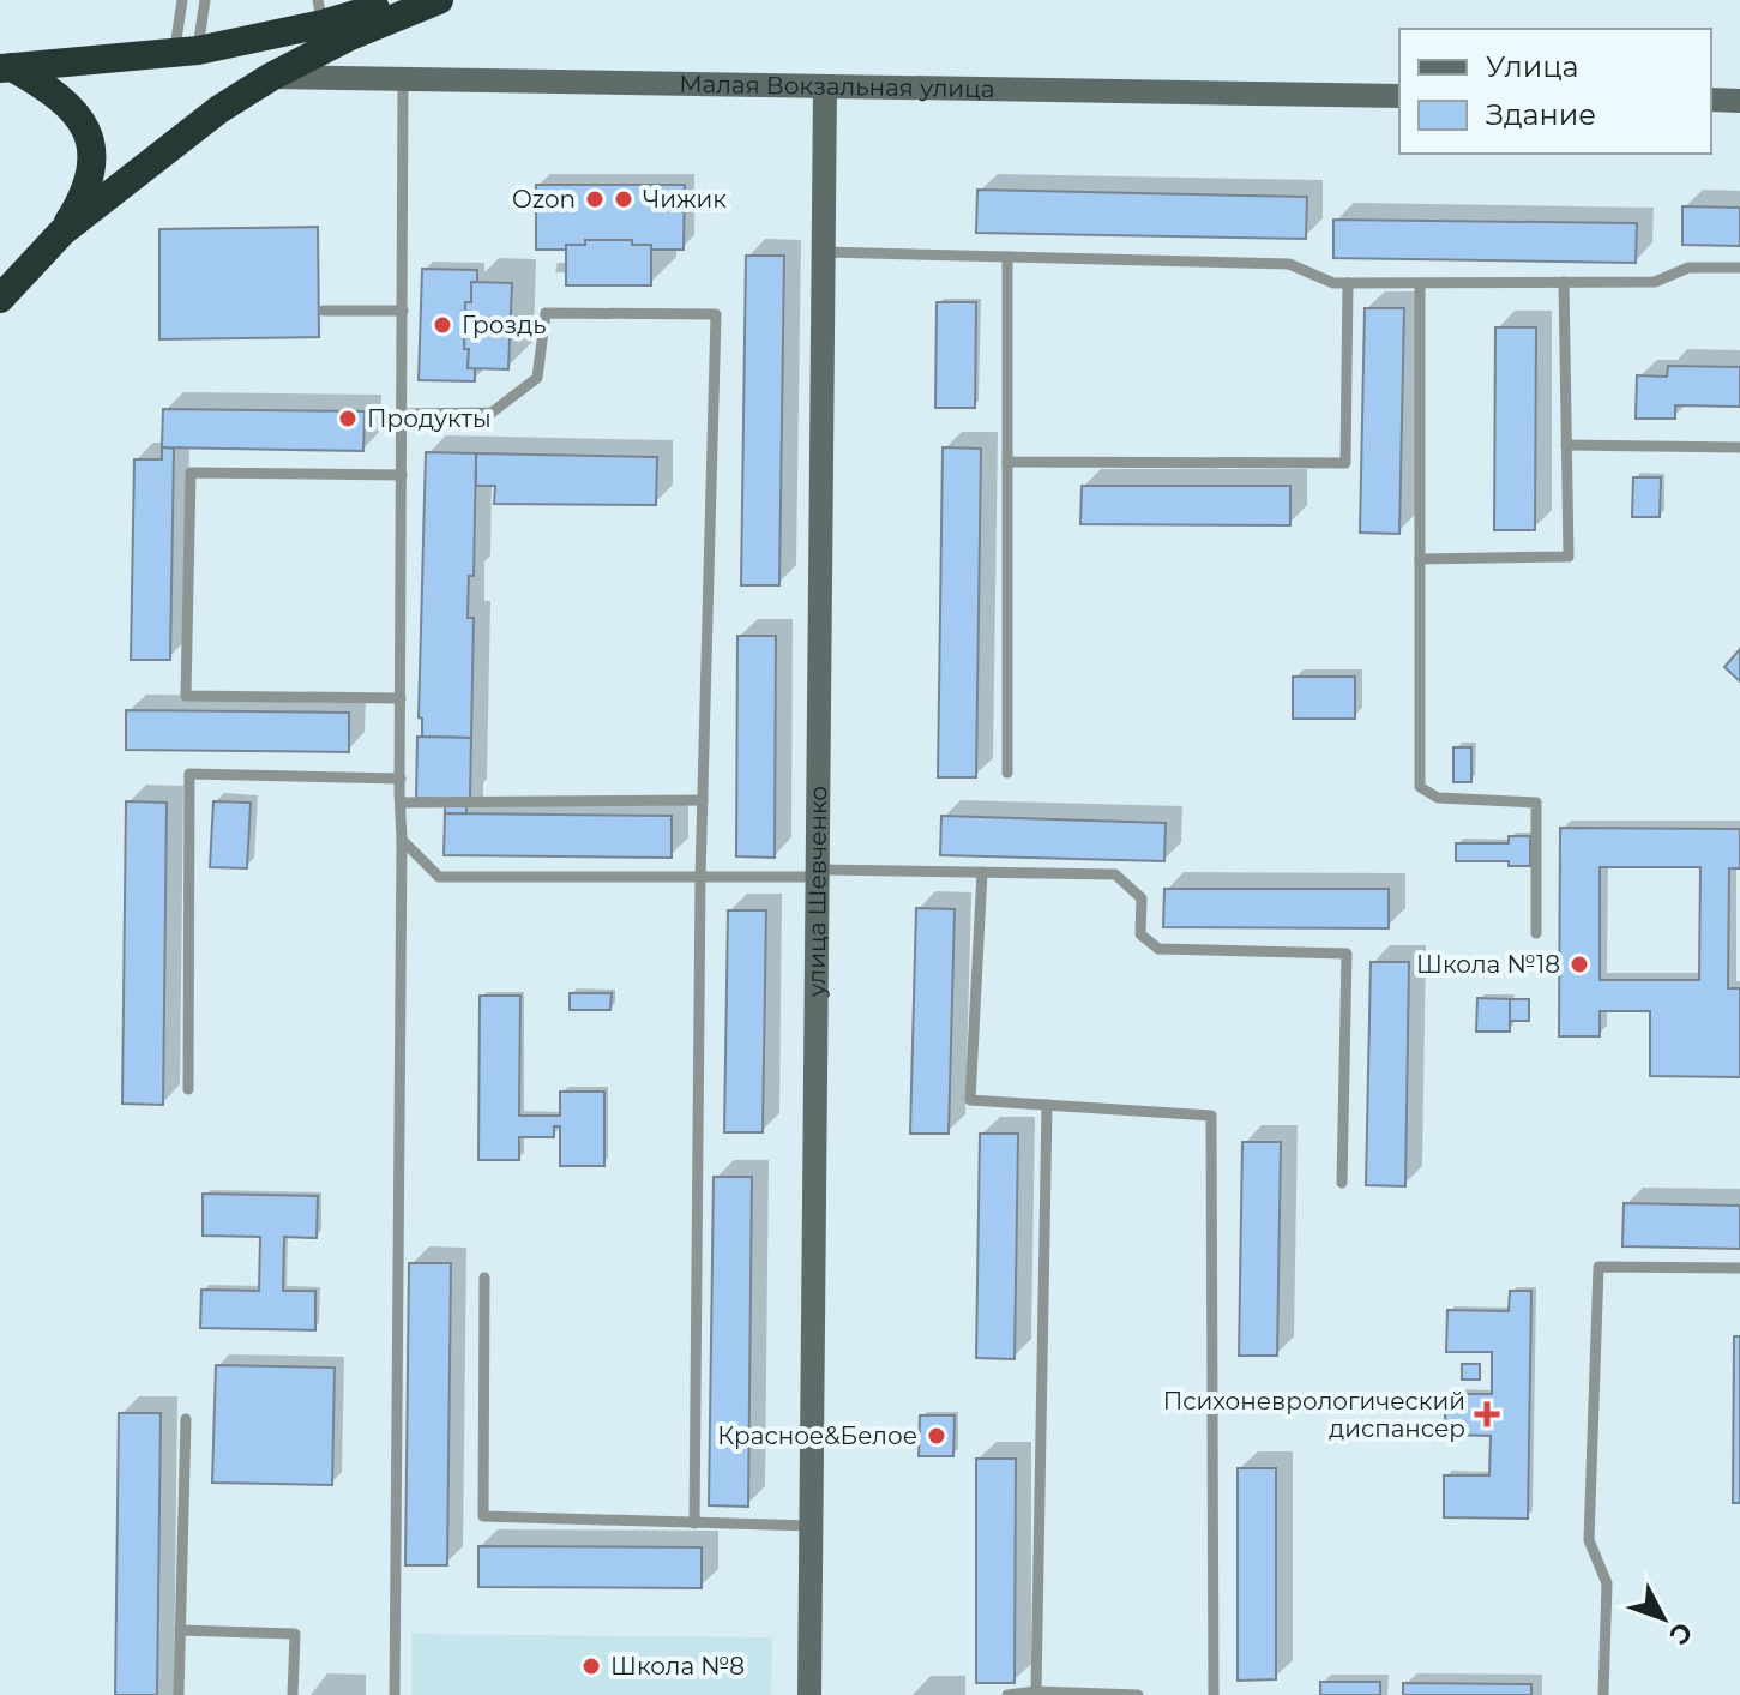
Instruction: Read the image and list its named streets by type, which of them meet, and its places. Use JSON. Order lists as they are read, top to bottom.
{
  "streets": {
    "street": ["Малая Вокзальная улица", "улица Шевченко"]
  },
  "crossings": [
    ["Малая Вокзальная улица", "улица Шевченко"]
  ],
  "places": {
    "other": [
      "Ozon",
      "Чижик",
      "Гроздь",
      "Продукты",
      "Школа №18",
      "Красное&Белое",
      "Школа №8"
    ],
    "health": ["Психоневрологический диспансер"]
  },
  "legend": ["Улица", "Здание"],
  "north": "bottom right"
}
